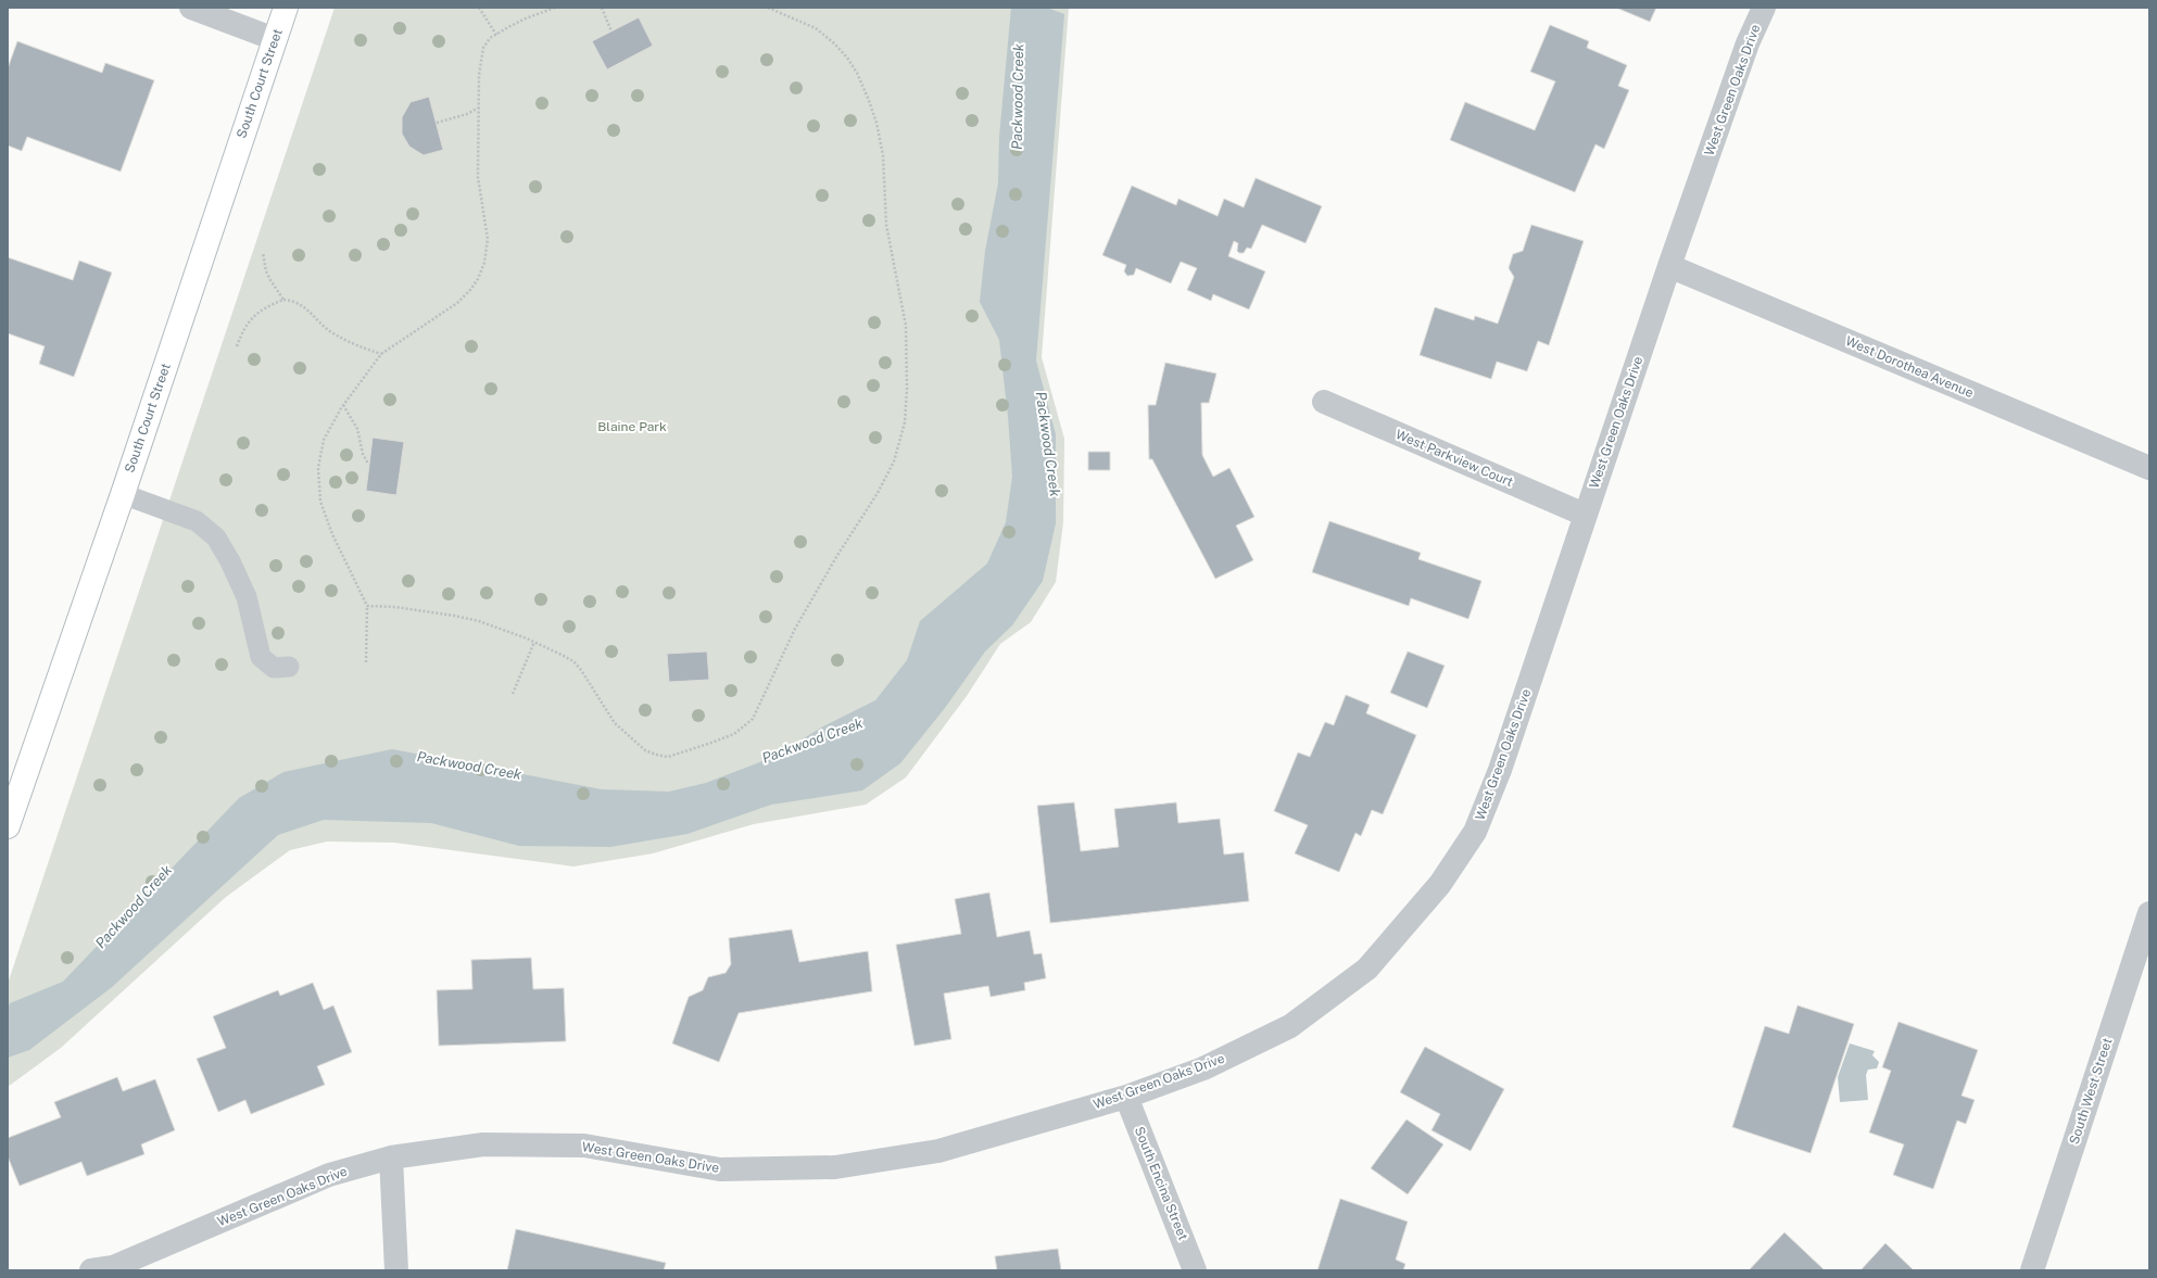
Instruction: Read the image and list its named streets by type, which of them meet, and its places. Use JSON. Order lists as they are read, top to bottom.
{
  "streets": {
    "street": [
      "South Court Street",
      "West Green Oaks Drive",
      "West Dorothea Avenue",
      "West Parkview Court",
      "South West Street",
      "South Encina Street"
    ]
  },
  "crossings": [
    ["West Green Oaks Drive", "West Dorothea Avenue"],
    ["West Green Oaks Drive", "West Parkview Court"],
    ["West Green Oaks Drive", "South Encina Street"]
  ],
  "water": ["Packwood Creek"],
  "parks": ["Blaine Park"]
}
